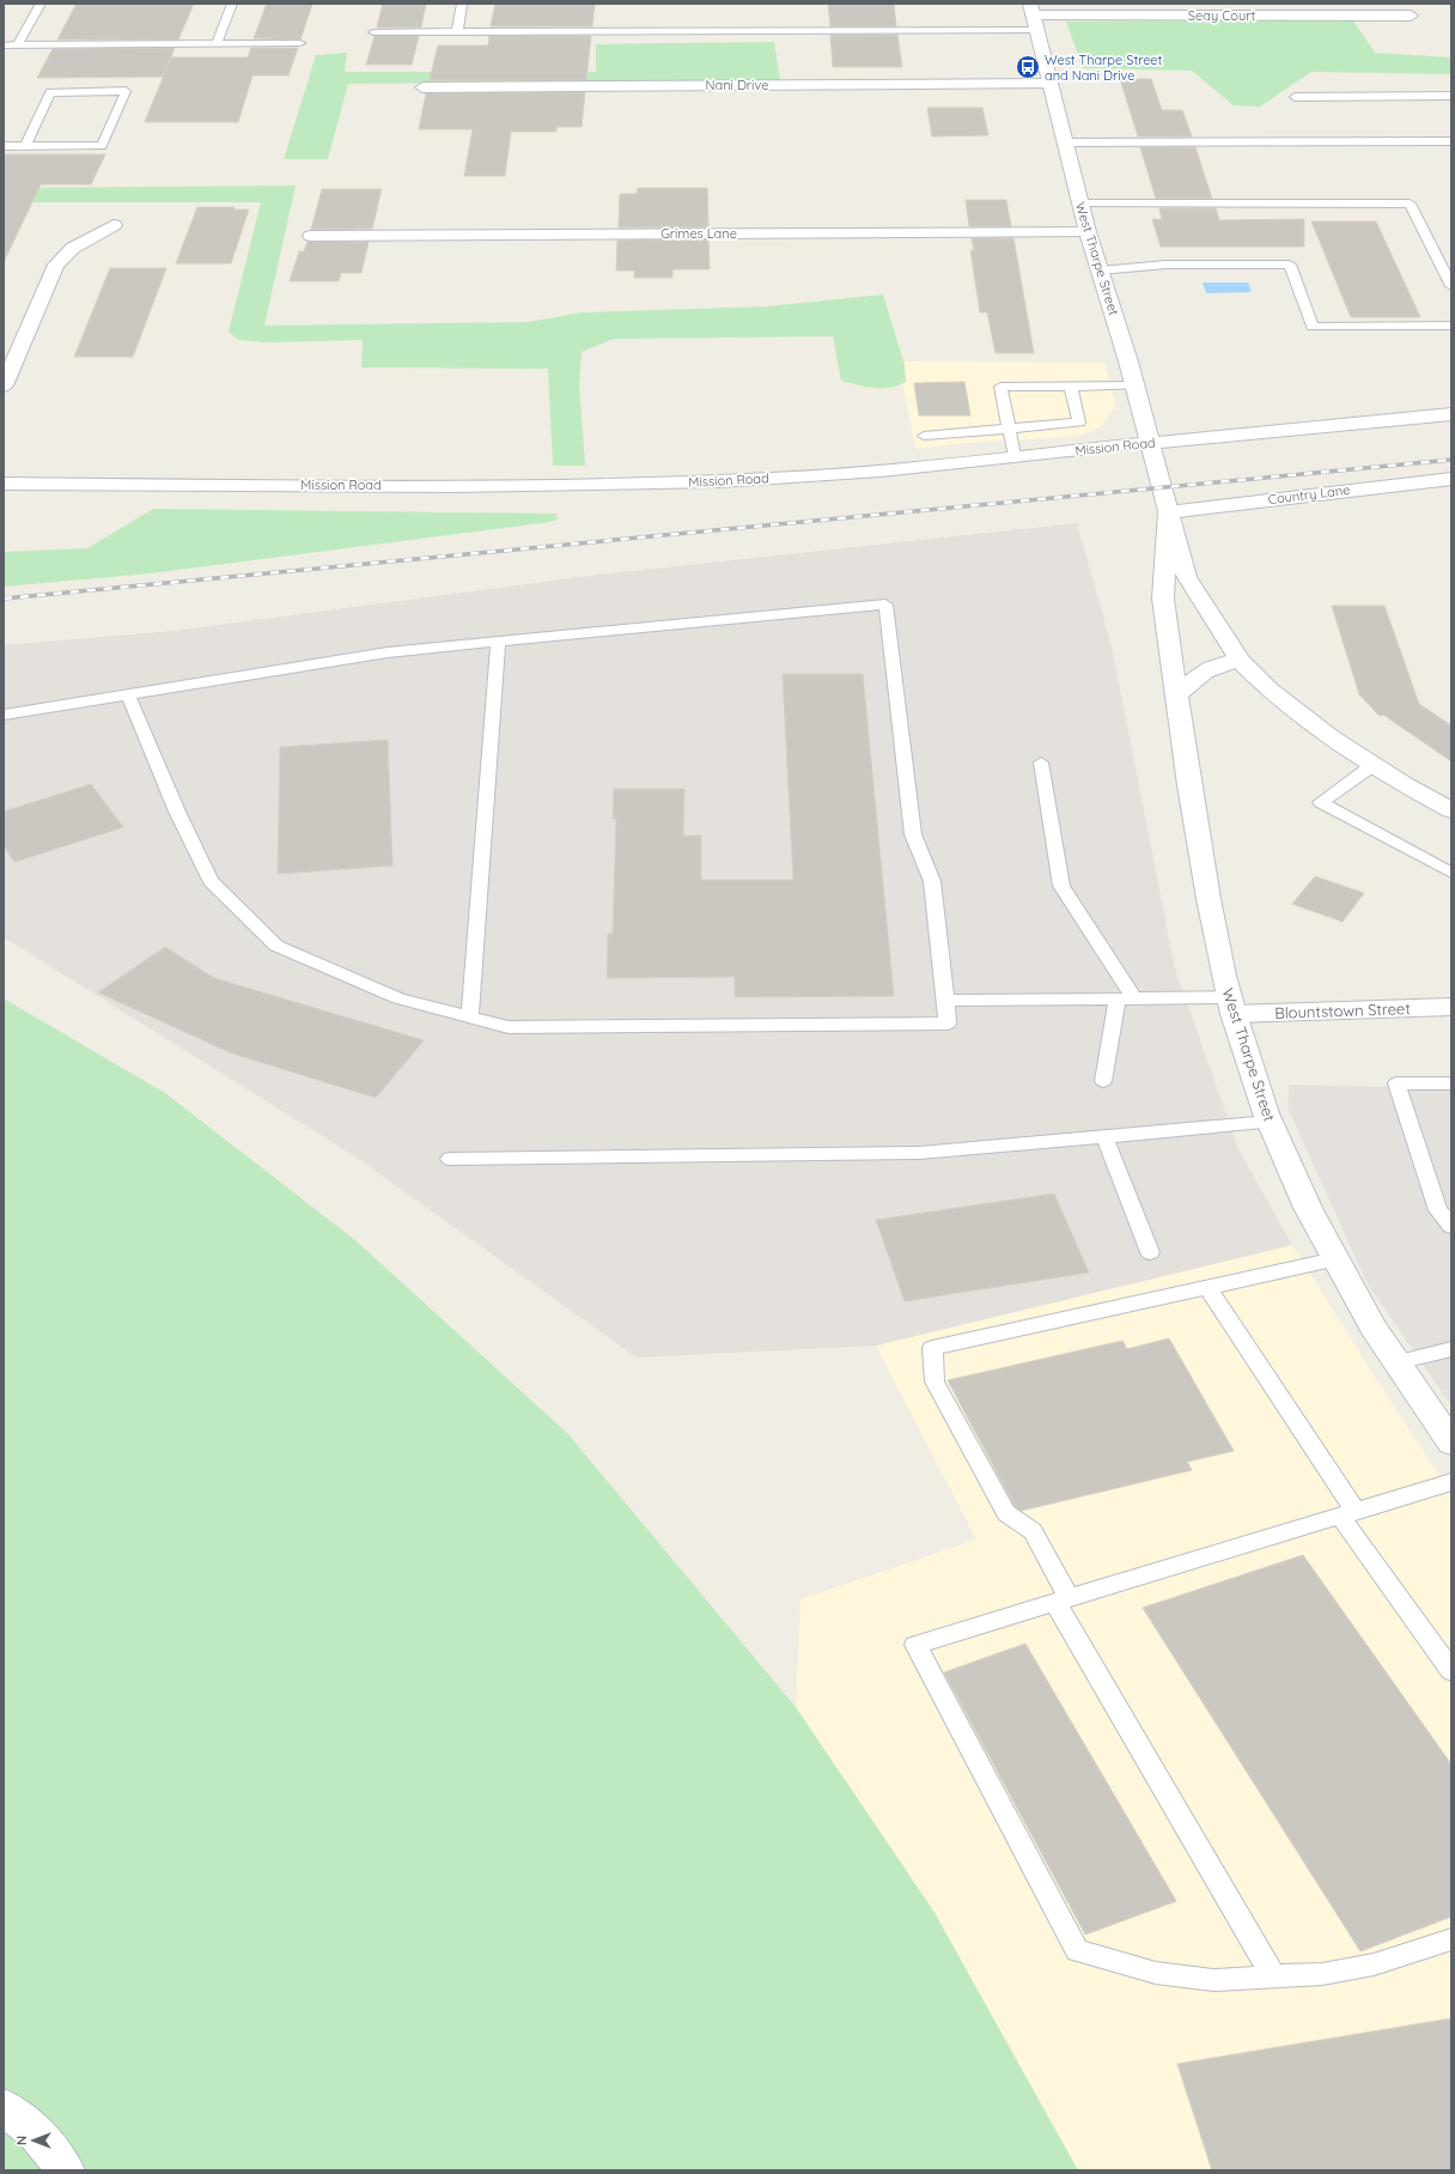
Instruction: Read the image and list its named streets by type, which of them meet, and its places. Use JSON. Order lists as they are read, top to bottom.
{
  "streets": {
    "street": [
      "Seay Court",
      "Nani Drive",
      "Grimes Lane",
      "West Tharpe Street",
      "Mission Road",
      "Country Lane",
      "Blountstown Street"
    ]
  },
  "crossings": [
    ["Seay Court", "West Tharpe Street"],
    ["Nani Drive", "West Tharpe Street"],
    ["Grimes Lane", "West Tharpe Street"],
    ["West Tharpe Street", "Mission Road"],
    ["West Tharpe Street", "Country Lane"],
    ["West Tharpe Street", "Blountstown Street"]
  ],
  "places": {
    "bus stop": ["West Tharpe Street and Nani Drive"]
  },
  "north": "left"
}
